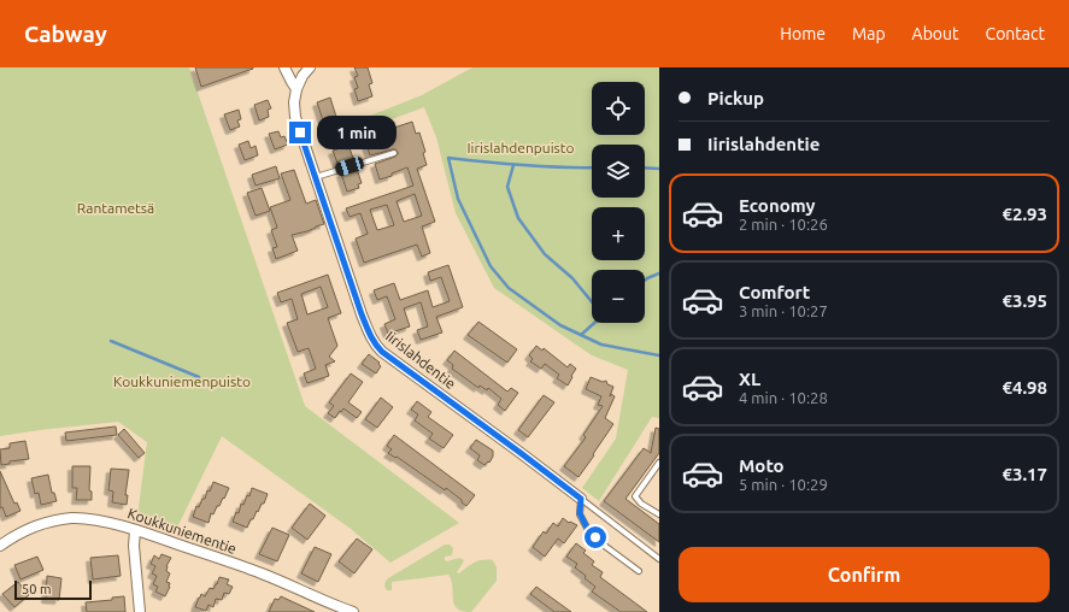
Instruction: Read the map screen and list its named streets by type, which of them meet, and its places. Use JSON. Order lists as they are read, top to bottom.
{
  "streets": {
    "street": ["Iirislahdentie", "Koukkuniementie"]
  },
  "parks": ["Iirislahdenpuisto", "Rantametsä", "Koukkuniemenpuisto"],
  "scale_bar": "50 m",
  "page": {
    "header": "Cabway",
    "nav": [
      "Home",
      "Map",
      "About",
      "Contact"
    ],
    "banner": ["Pickup", "Iirislahdentie"],
    "map_buttons": ["+", "−"],
    "bubble": "1 min",
    "list": [
      {
        "name": "Economy",
        "note": "2 min · 10:26",
        "value": "€2.93"
      },
      {
        "name": "Comfort",
        "note": "3 min · 10:27",
        "value": "€3.95"
      },
      {
        "name": "XL",
        "note": "4 min · 10:28",
        "value": "€4.98"
      },
      {
        "name": "Moto",
        "note": "5 min · 10:29",
        "value": "€3.17"
      }
    ],
    "buttons": "Confirm",
    "scale": "50 m"
  }
}
